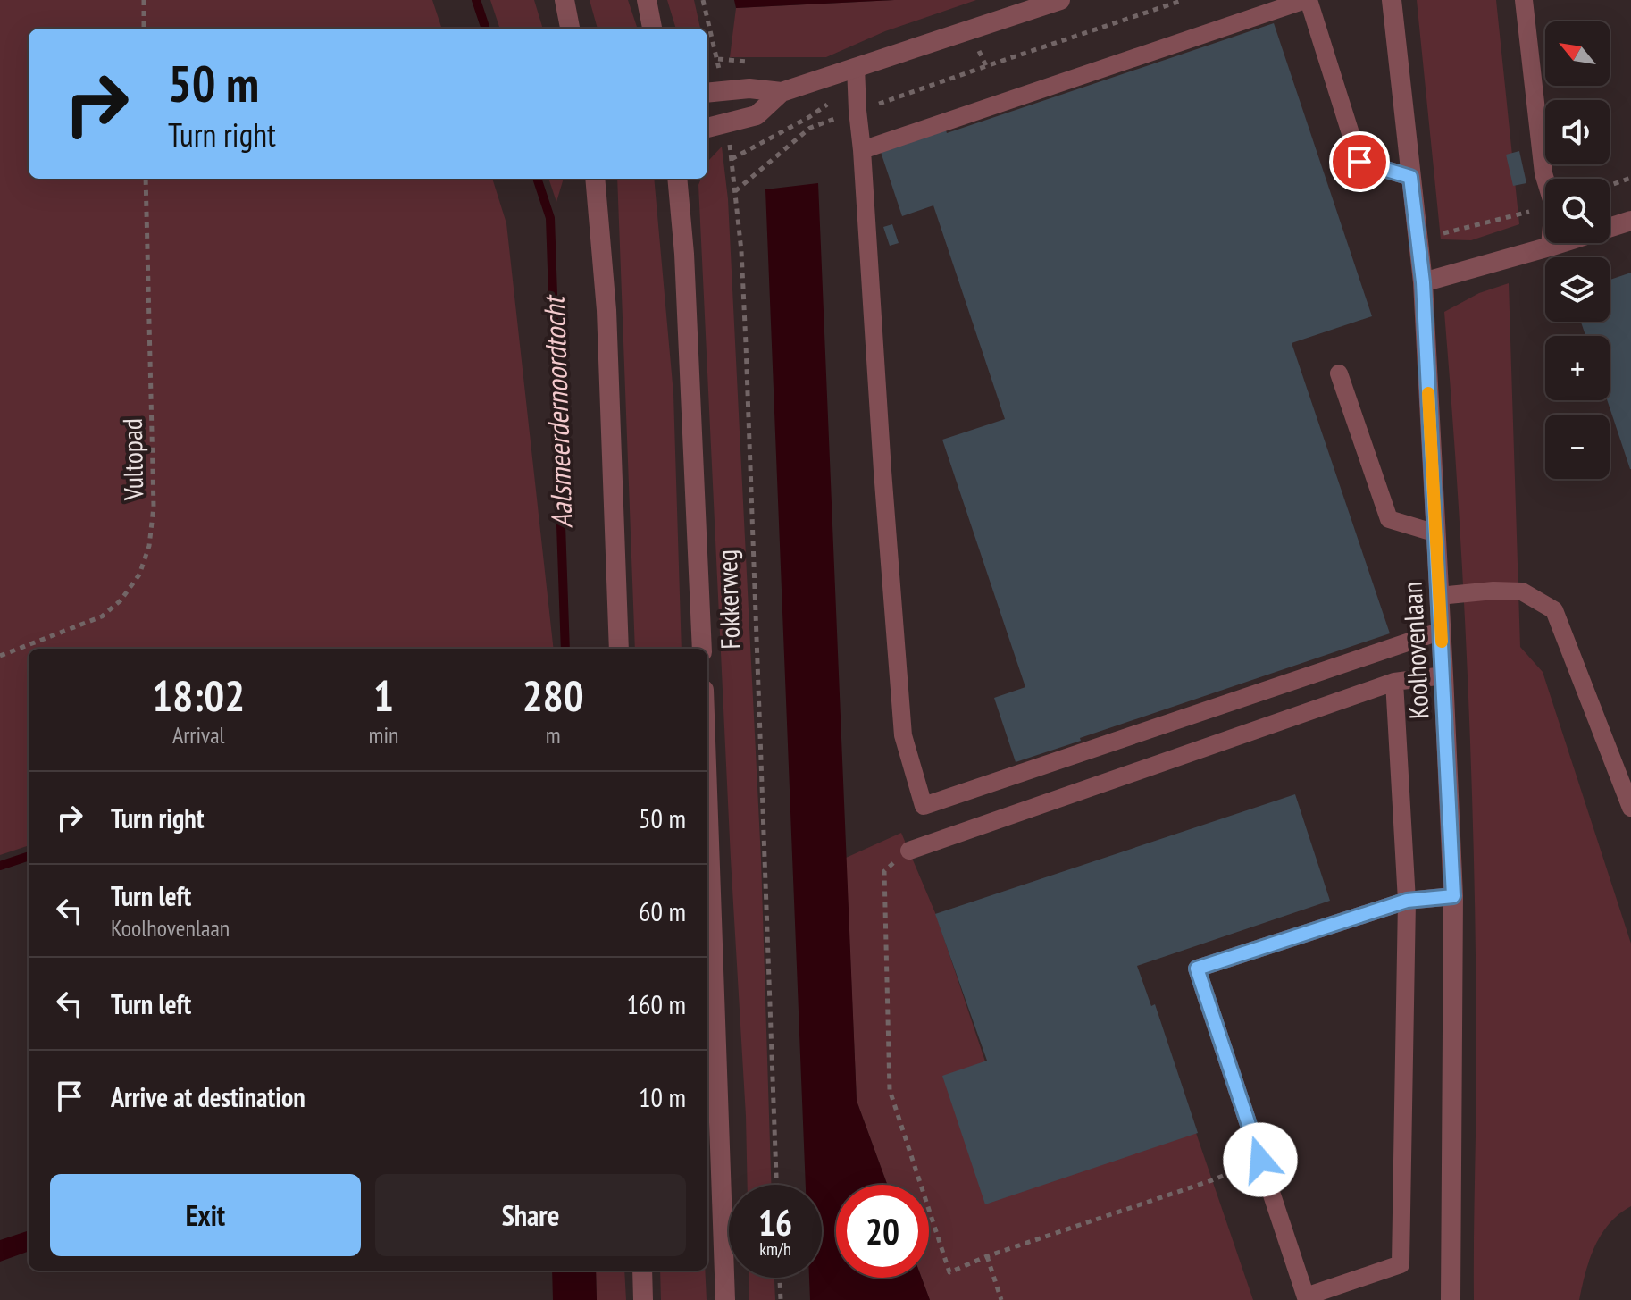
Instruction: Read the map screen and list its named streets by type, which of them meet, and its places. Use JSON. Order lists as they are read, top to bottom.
{
  "streets": {
    "street": ["Fokkerweg", "Koolhovenlaan"],
    "path": ["Vultopad"]
  },
  "water": ["Aalsmeerdernoordtocht"],
  "north": "top left",
  "page": {
    "map_buttons": ["+", "−"],
    "turn": ["50 m", "Turn right"],
    "eta": [
      "18:02",
      "Arrival",
      "1",
      "min",
      "280",
      "m"
    ],
    "list": [
      {
        "name": "Turn right",
        "value": "50 m"
      },
      {
        "name": "Turn left",
        "note": "Koolhovenlaan",
        "value": "60 m"
      },
      {
        "name": "Turn left",
        "value": "160 m"
      },
      {
        "name": "Arrive at destination",
        "value": "10 m"
      }
    ],
    "buttons": ["Exit", "Share"],
    "speed": "16 km/h",
    "limit": "20"
  }
}
